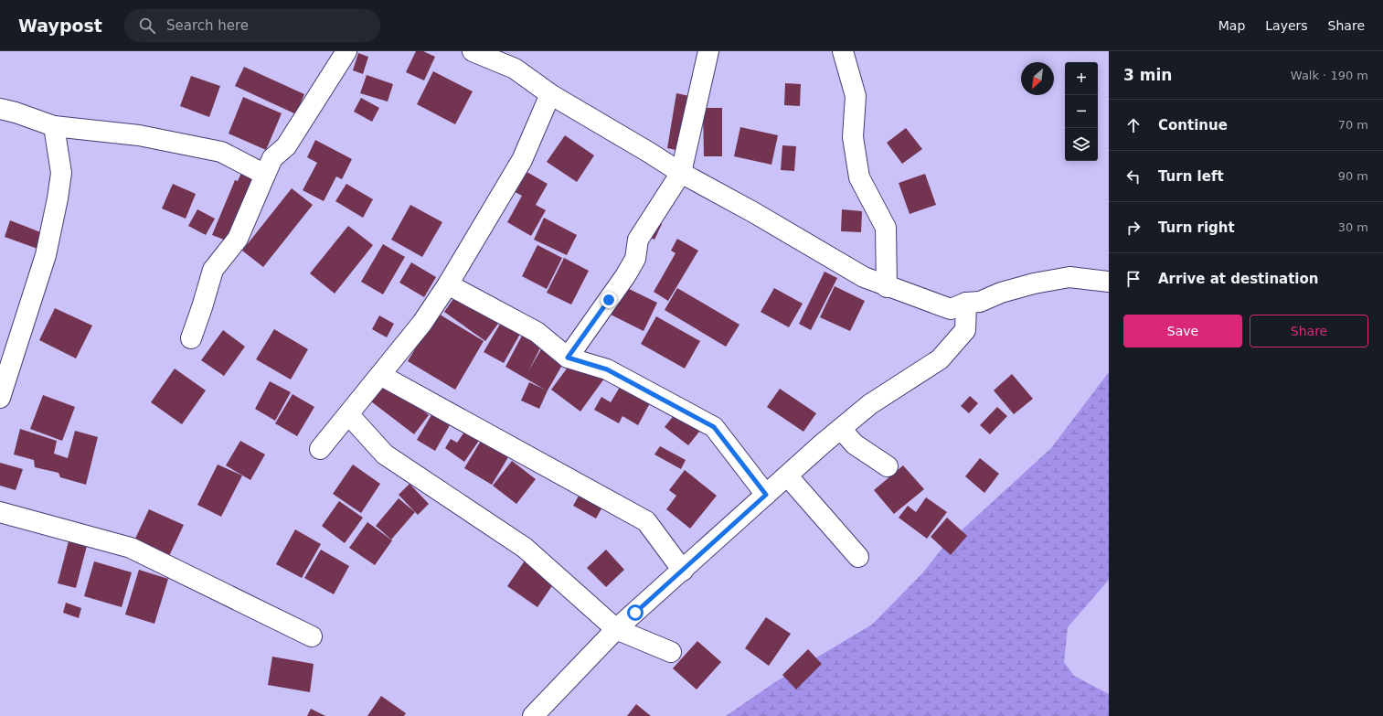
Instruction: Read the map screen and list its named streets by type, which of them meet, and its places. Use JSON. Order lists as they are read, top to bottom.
{
  "north": "bottom left",
  "page": {
    "header": "Waypost",
    "search": "Search here",
    "nav": ["Map", "Layers", "Share"],
    "heading": ["3 min", "Walk · 190 m"],
    "map_buttons": ["+", "−"],
    "list": [
      ["Continue", "70 m"],
      ["Turn left", "90 m"],
      ["Turn right", "30 m"],
      "Arrive at destination"
    ],
    "buttons": ["Save", "Share"]
  }
}
